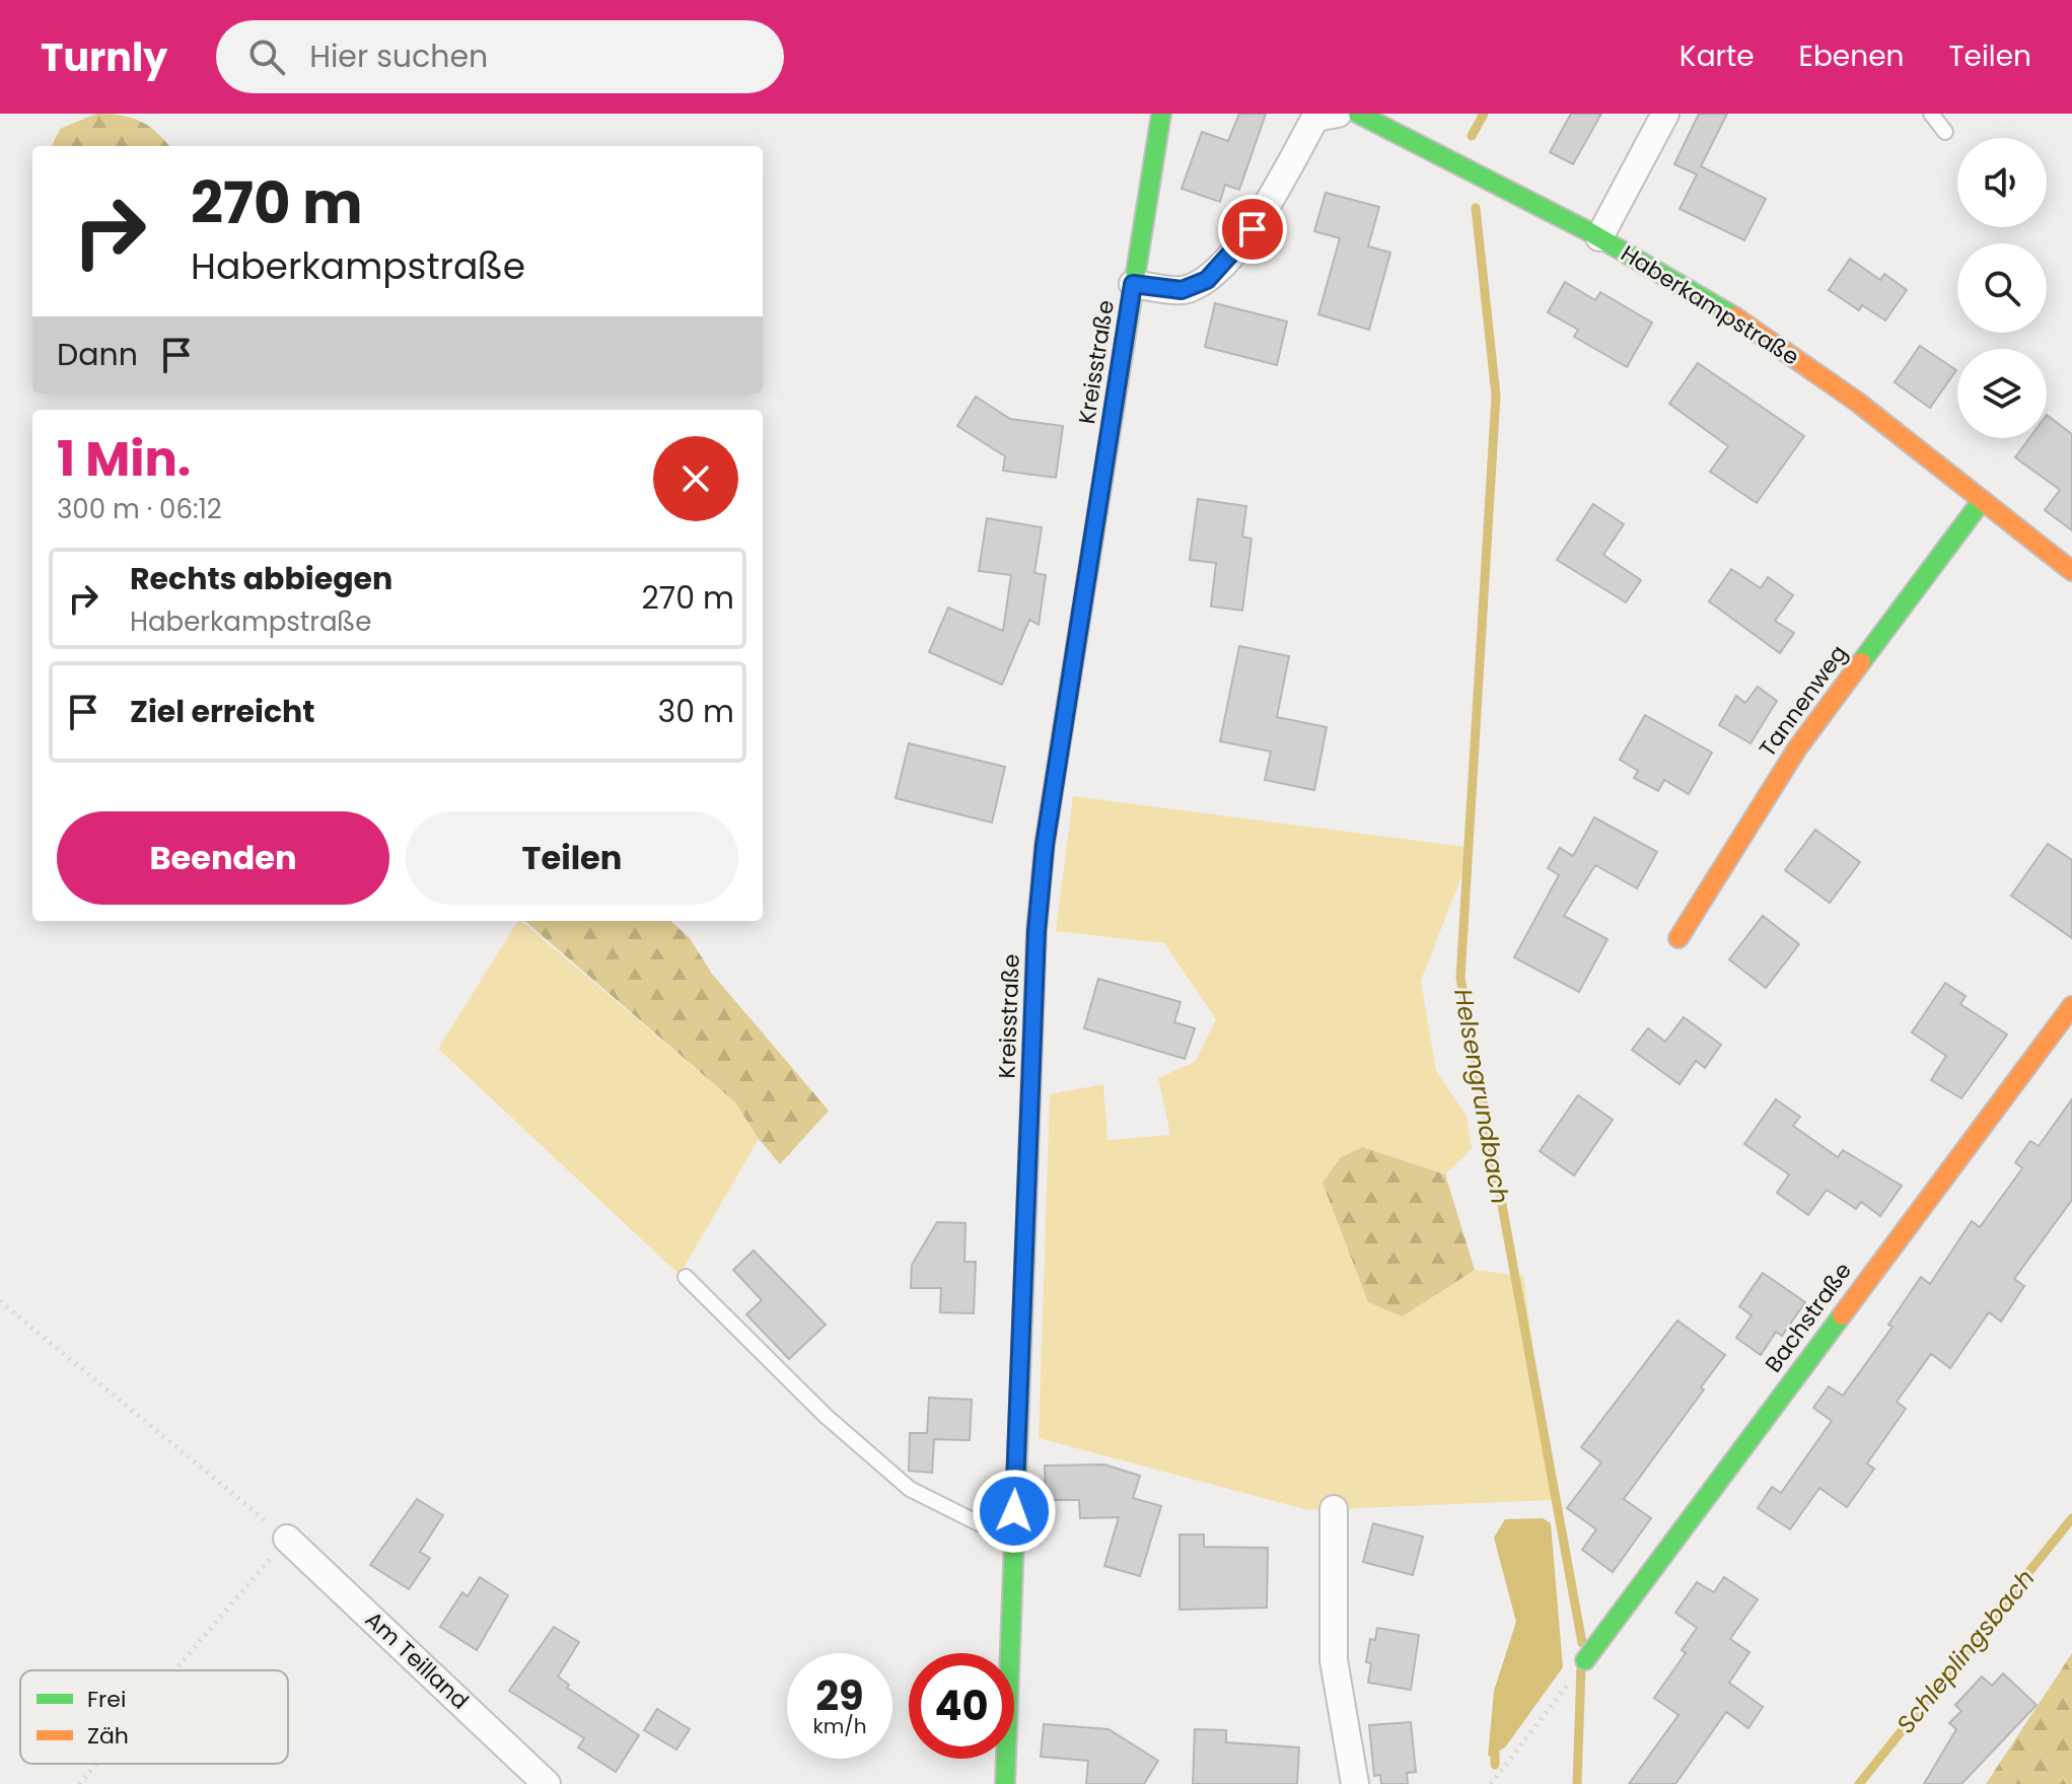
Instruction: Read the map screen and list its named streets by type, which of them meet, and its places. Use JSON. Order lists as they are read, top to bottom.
{
  "streets": {
    "street": [
      "Haberkampstraße",
      "Kreisstraße",
      "Tannenweg",
      "Bachstraße",
      "Am Teilland"
    ]
  },
  "crossings": [
    ["Haberkampstraße", "Tannenweg"]
  ],
  "water": ["Helsengrundbach", "Schleplingsbach"],
  "legend": ["Frei", "Zäh"],
  "page": {
    "header": "Turnly",
    "search": "Hier suchen",
    "nav": ["Karte", "Ebenen", "Teilen"],
    "turn": ["270 m", "Haberkampstraße"],
    "then": "Dann",
    "heading": ["1 Min.", "300 m · 06:12"],
    "list": [
      {
        "name": "Rechts abbiegen",
        "note": "Haberkampstraße",
        "value": "270 m"
      },
      {
        "name": "Ziel erreicht",
        "value": "30 m"
      }
    ],
    "buttons": ["Beenden", "Teilen"],
    "speed": "29 km/h",
    "limit": "40"
  }
}
